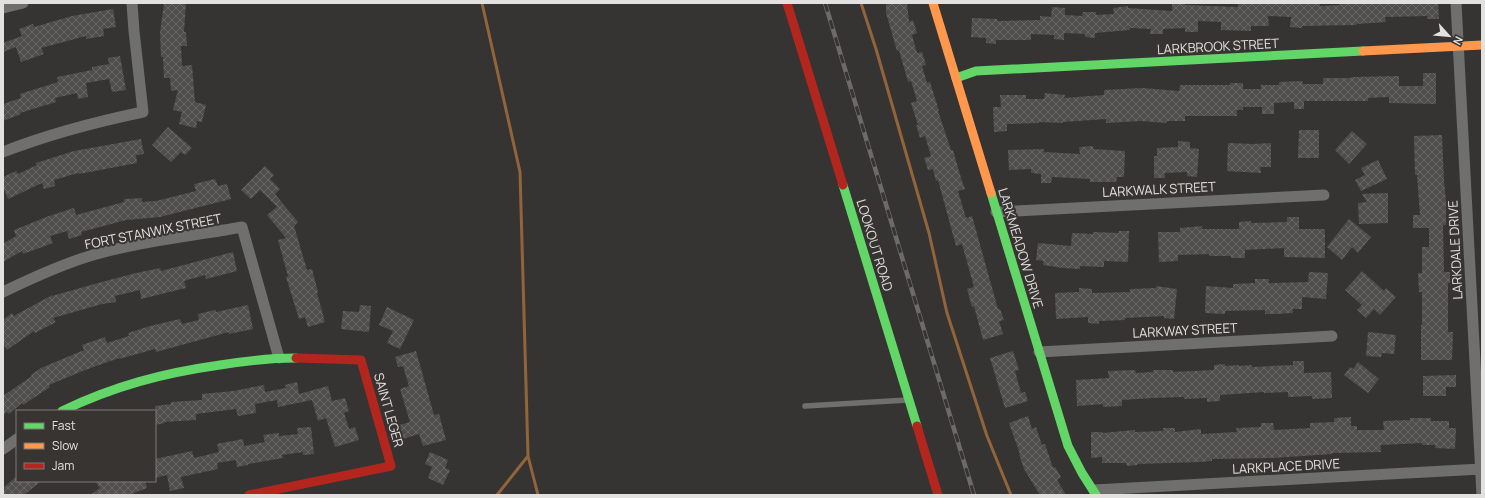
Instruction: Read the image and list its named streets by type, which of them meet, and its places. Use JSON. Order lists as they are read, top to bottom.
{
  "streets": {
    "street": [
      "LARKBROOK STREET",
      "LARKWALK STREET",
      "FORT STANWIX STREET",
      "LOOKOUT ROAD",
      "LARKMEADOW DRIVE",
      "LARKDALE DRIVE",
      "LARKWAY STREET",
      "SAINT LEGER",
      "LARKPLACE DRIVE"
    ]
  },
  "crossings": [
    ["LARKBROOK STREET", "LARKMEADOW DRIVE"],
    ["LARKBROOK STREET", "LARKDALE DRIVE"],
    ["LARKWALK STREET", "LARKMEADOW DRIVE"],
    ["FORT STANWIX STREET", "SAINT LEGER"],
    ["LARKMEADOW DRIVE", "LARKWAY STREET"],
    ["LARKMEADOW DRIVE", "LARKPLACE DRIVE"],
    ["LARKDALE DRIVE", "LARKPLACE DRIVE"]
  ],
  "legend": ["Fast", "Slow", "Jam"],
  "north": "bottom right"
}
